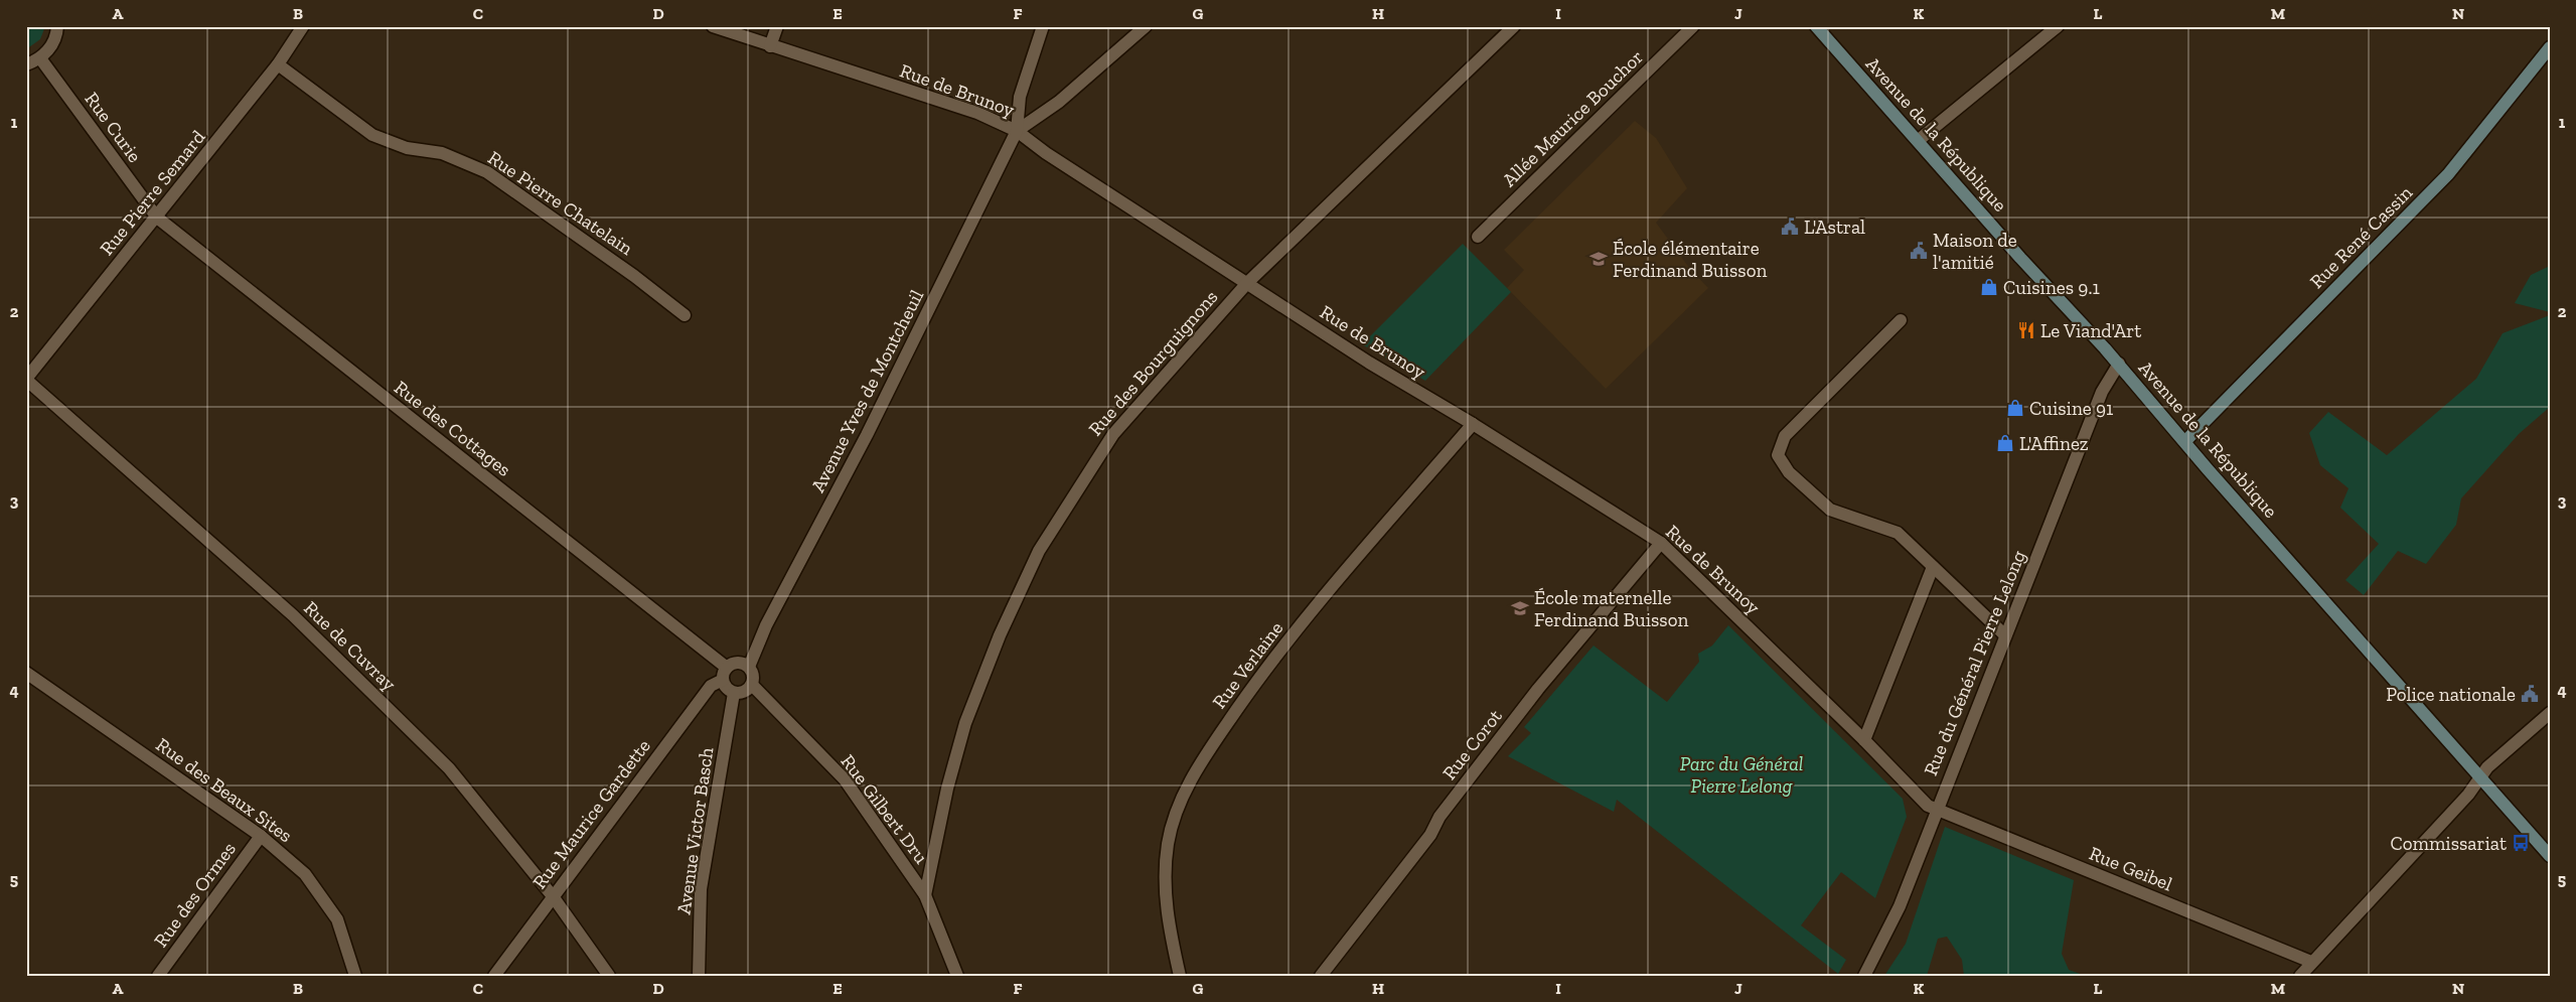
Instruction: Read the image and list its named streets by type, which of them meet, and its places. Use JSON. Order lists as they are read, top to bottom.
{
  "streets": {
    "main road": ["Avenue de la République", "Rue René Cassin"],
    "street": [
      "Rue de Brunoy",
      "Allée Maurice Bouchor",
      "Rue Curie",
      "Rue Pierre Semard",
      "Rue Pierre Chatelain",
      "Rue des Bourguignons",
      "Avenue Yves de Montcheuil",
      "Rue des Cottages",
      "Rue de Cuvray",
      "Rue du Général Pierre Lelong",
      "Rue Verlaine",
      "Rue Corot",
      "Rue des Beaux Sites",
      "Rue Gilbert Dru",
      "Rue Maurice Gardette",
      "Avenue Victor Basch",
      "Rue Geibel",
      "Rue des Ormes"
    ]
  },
  "crossings": [
    ["Rue de Brunoy", "Rue des Bourguignons"],
    ["Rue de Brunoy", "Avenue Yves de Montcheuil"],
    ["Rue de Brunoy", "Rue du Général Pierre Lelong"],
    ["Rue de Brunoy", "Rue Verlaine"],
    ["Rue de Brunoy", "Rue Corot"],
    ["Rue de Brunoy", "Rue Geibel"],
    ["Rue Curie", "Rue Pierre Semard"],
    ["Rue Curie", "Rue des Cottages"],
    ["Avenue de la République", "Rue René Cassin"],
    ["Avenue de la République", "Rue du Général Pierre Lelong"],
    ["Rue Pierre Semard", "Rue Pierre Chatelain"],
    ["Rue Pierre Semard", "Rue des Cottages"],
    ["Rue Pierre Semard", "Rue de Cuvray"],
    ["Rue des Bourguignons", "Rue Gilbert Dru"],
    ["Avenue Yves de Montcheuil", "Rue des Cottages"],
    ["Avenue Yves de Montcheuil", "Rue Gilbert Dru"],
    ["Avenue Yves de Montcheuil", "Rue Maurice Gardette"],
    ["Avenue Yves de Montcheuil", "Avenue Victor Basch"],
    ["Rue des Cottages", "Rue Gilbert Dru"],
    ["Rue des Cottages", "Rue Maurice Gardette"],
    ["Rue des Cottages", "Avenue Victor Basch"],
    ["Rue de Cuvray", "Rue Maurice Gardette"],
    ["Rue du Général Pierre Lelong", "Rue Geibel"],
    ["Rue des Beaux Sites", "Rue des Ormes"],
    ["Rue Gilbert Dru", "Rue Maurice Gardette"],
    ["Rue Gilbert Dru", "Avenue Victor Basch"],
    ["Rue Maurice Gardette", "Avenue Victor Basch"]
  ],
  "parks": ["Parc du Général Pierre Lelong"],
  "places": {
    "public building": ["L'Astral", "Maison de l'amitié", "Police nationale"],
    "school or university": ["École élémentaire Ferdinand Buisson", "École maternelle Ferdinand Buisson"],
    "shop": ["Cuisines 9.1", "Cuisine 91", "L'Affinez"],
    "restaurant": ["Le Viand'Art"],
    "bus stop": ["Commissariat"]
  },
  "grid": {
    "columns": [
      "A",
      "B",
      "C",
      "D",
      "E",
      "F",
      "G",
      "H",
      "I",
      "J",
      "K",
      "L",
      "M",
      "N"
    ],
    "rows": [
      "1",
      "2",
      "3",
      "4",
      "5"
    ]
  }
}
